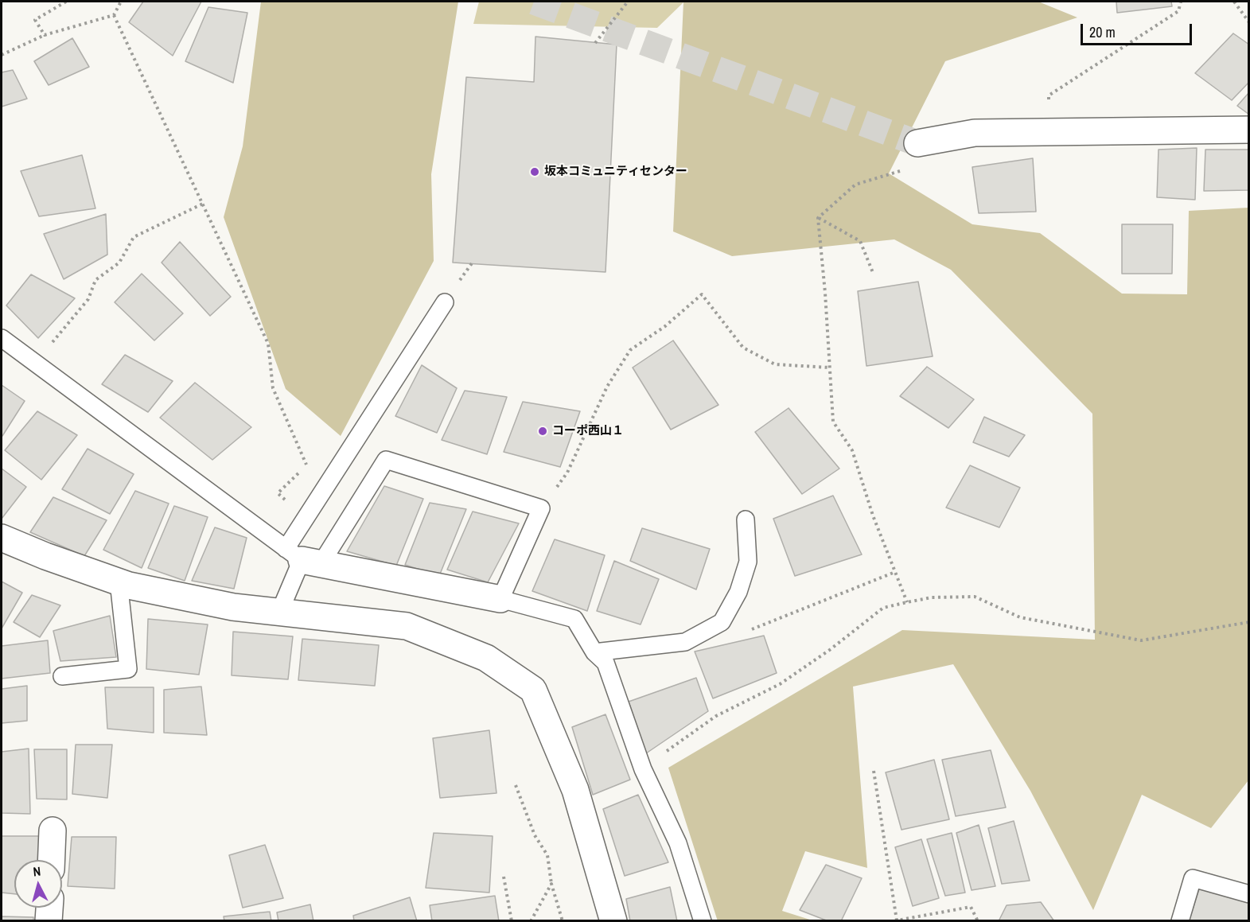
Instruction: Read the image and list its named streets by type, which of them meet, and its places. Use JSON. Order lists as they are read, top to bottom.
{
  "places": ["坂本コミュニティセンター", "コーポ西山１"],
  "scale_bar": "20 m",
  "north": "top"
}
